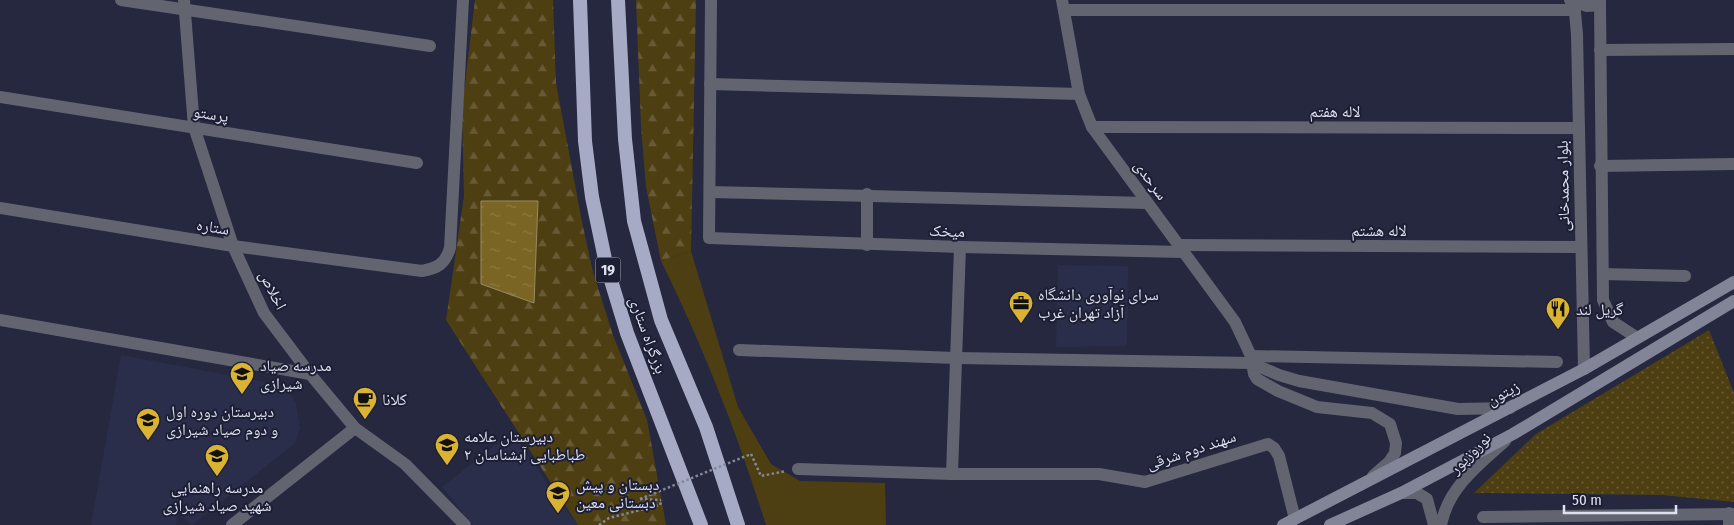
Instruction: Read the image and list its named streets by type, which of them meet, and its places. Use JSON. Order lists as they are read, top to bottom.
{
  "streets": {
    "highway": ["19", "بزرگراه ستاری"],
    "main road": ["زیتون"],
    "street": [
      "لاله هفتم",
      "پرستو",
      "سرحدی",
      "بلوار محمدخانی",
      "ستاره",
      "لاله هشتم",
      "میخک",
      "اخلاص",
      "سهند دوم شرقی",
      "نوروزپور"
    ]
  },
  "crossings": [
    ["لاله هفتم", "سرحدی"],
    ["لاله هفتم", "بلوار محمدخانی"],
    ["پرستو", "اخلاص"],
    ["سرحدی", "لاله هشتم"],
    ["سرحدی", "میخک"],
    ["سرحدی", "زیتون"],
    ["بلوار محمدخانی", "لاله هشتم"],
    ["بلوار محمدخانی", "زیتون"],
    ["ستاره", "اخلاص"],
    ["لاله هشتم", "میخک"],
    ["زیتون", "سهند دوم شرقی"]
  ],
  "places": {
    "office": ["سرای نوآوری دانشگاه آزاد تهران غرب"],
    "restaurant": ["گریل لند"],
    "school or university": [
      "مدرسه صیاد شیرازی",
      "دبیرستان دوره اول‌ و دوم صیاد شیرازی",
      "دبیرستان علامه طباطبایی آبشناسان ۲",
      "مدرسه راهنمايی شهيد صياد شيرازی",
      "دبستان و پیش دبستانی معین"
    ],
    "cafe": ["کلانا"]
  },
  "scale_bar": "50 m"
}
